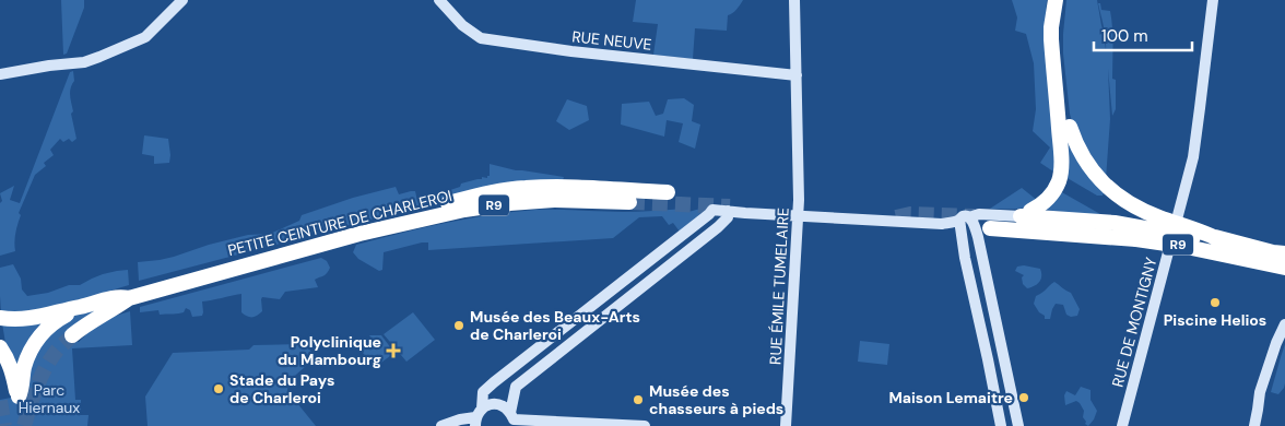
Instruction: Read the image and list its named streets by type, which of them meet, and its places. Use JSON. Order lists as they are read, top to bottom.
{
  "streets": {
    "highway": ["R9", "PETITE CEINTURE DE CHARLEROI"],
    "street": ["RUE NEUVE", "RUE ÉMILE TUMELAIRE", "RUE DE MONTIGNY"]
  },
  "crossings": [
    ["RUE NEUVE", "RUE ÉMILE TUMELAIRE"]
  ],
  "parks": ["Parc Hiernaux"],
  "places": {
    "other": [
      "Piscine Helios",
      "Musée des Beaux-Arts de Charleroi",
      "Stade du Pays de Charleroi",
      "Maison Lemaitre",
      "Musée des chasseurs à pieds"
    ],
    "health": ["Polyclinique du Mambourg"]
  },
  "scale_bar": "100 m"
}
